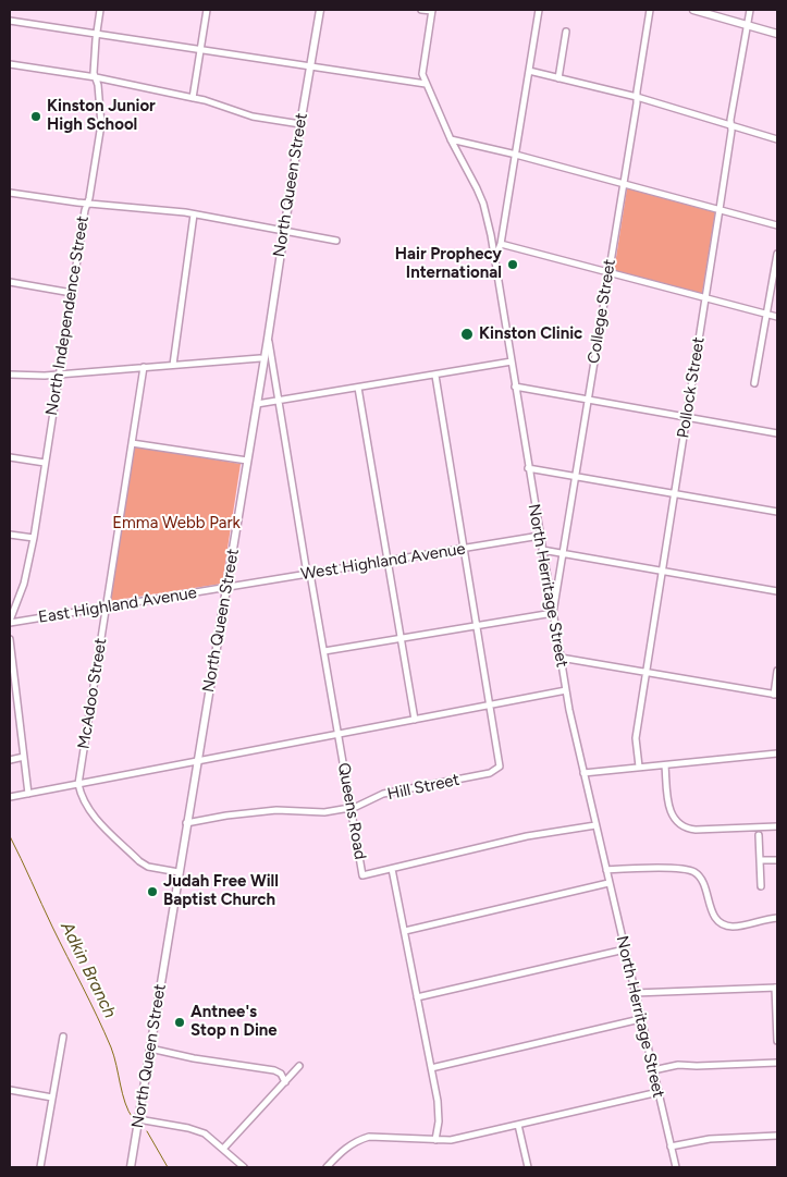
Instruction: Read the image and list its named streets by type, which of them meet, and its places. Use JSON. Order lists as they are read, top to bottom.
{
  "streets": {
    "main road": ["North Queen Street"],
    "street": [
      "College Street",
      "North Independence Street",
      "Pollock Street",
      "West Highland Avenue",
      "North Herritage Street",
      "East Highland Avenue",
      "McAdoo Street",
      "Hill Street",
      "Queens Road"
    ]
  },
  "crossings": [
    ["North Queen Street", "West Highland Avenue"],
    ["North Queen Street", "East Highland Avenue"],
    ["North Queen Street", "McAdoo Street"],
    ["North Queen Street", "Hill Street"],
    ["North Queen Street", "Queens Road"],
    ["College Street", "North Herritage Street"],
    ["North Independence Street", "East Highland Avenue"],
    ["West Highland Avenue", "North Herritage Street"],
    ["West Highland Avenue", "East Highland Avenue"],
    ["West Highland Avenue", "Queens Road"],
    ["East Highland Avenue", "McAdoo Street"],
    ["Hill Street", "Queens Road"]
  ],
  "water": ["Adkin Branch"],
  "parks": ["Emma Webb Park"],
  "places": [
    "Kinston Junior High School",
    "Hair Prophecy International",
    "Kinston Clinic",
    "Judah Free Will Baptist Church",
    "Antnee's Stop n Dine"
  ]
}
